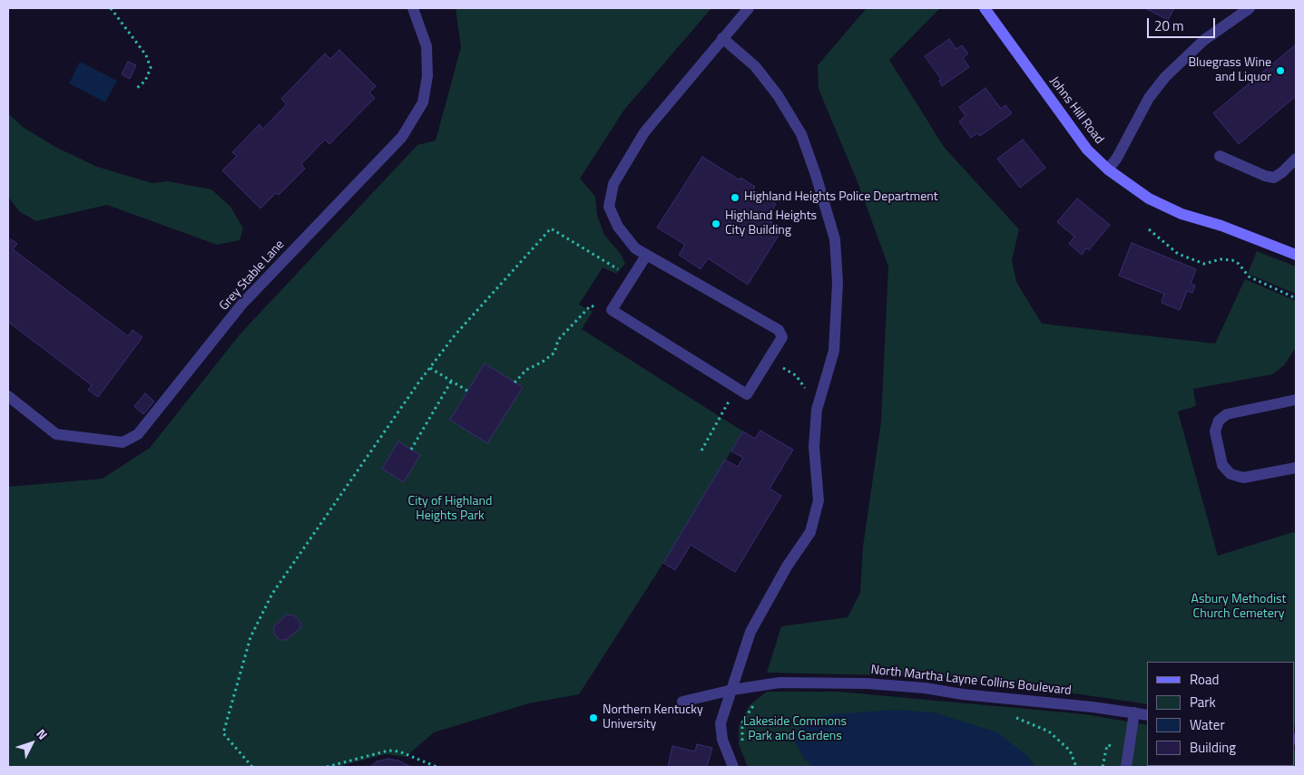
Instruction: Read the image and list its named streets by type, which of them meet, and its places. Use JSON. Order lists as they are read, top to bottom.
{
  "streets": {
    "street": ["Johns Hill Road", "Grey Stable Lane", "North Martha Layne Collins Boulevard"]
  },
  "parks": ["City of Highland Heights Park", "Asbury Methodist Church Cemetery", "Lakeside Commons Park and Gardens"],
  "places": [
    "Bluegrass Wine and Liquor",
    "Highland Heights Police Department",
    "Highland Heights City Building",
    "Northern Kentucky University"
  ],
  "legend": [
    "Road",
    "Park",
    "Water",
    "Building"
  ],
  "scale_bar": "20 m",
  "north": "top right"
}
